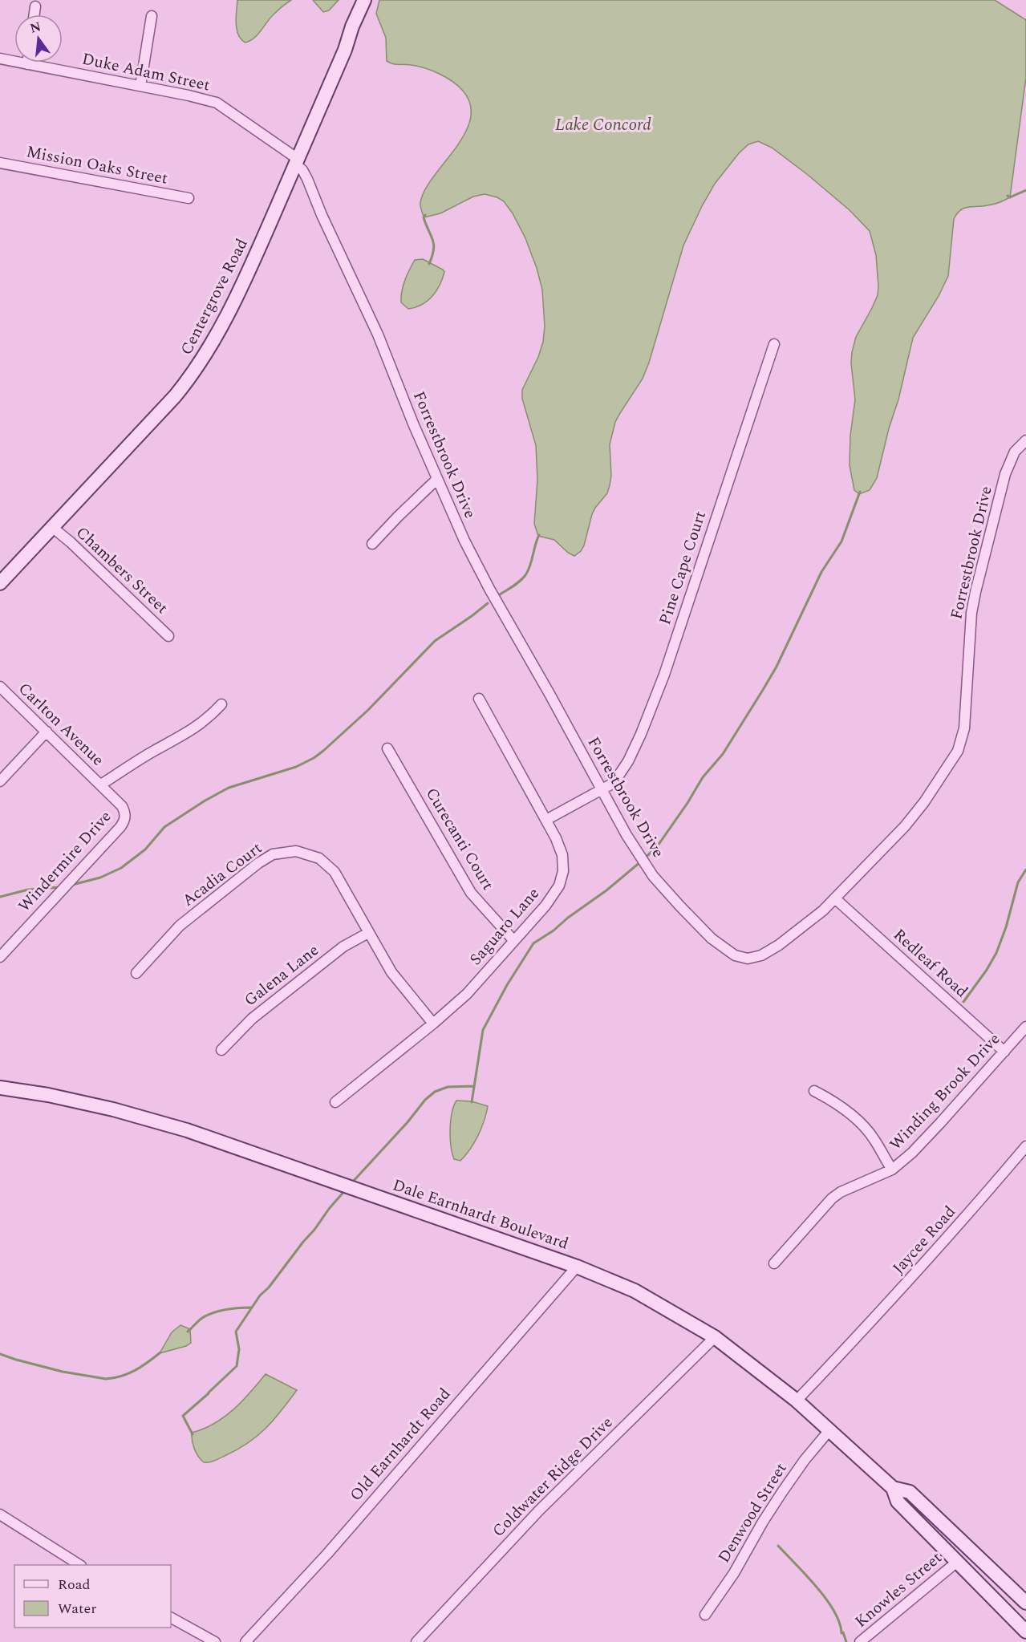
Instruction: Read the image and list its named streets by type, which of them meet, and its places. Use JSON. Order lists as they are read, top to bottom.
{
  "streets": {
    "main road": ["Centergrove Road", "Dale Earnhardt Boulevard"],
    "street": [
      "Duke Adam Street",
      "Mission Oaks Street",
      "Forrestbrook Drive",
      "Pine Cape Court",
      "Chambers Street",
      "Carlton Avenue",
      "Curecanti Court",
      "Windermire Drive",
      "Acadia Court",
      "Saguaro Lane",
      "Redleaf Road",
      "Galena Lane",
      "Winding Brook Drive",
      "Jaycee Road",
      "Old Earnhardt Road",
      "Coldwater Ridge Drive",
      "Denwood Street",
      "Knowles Street"
    ]
  },
  "crossings": [
    ["Duke Adam Street", "Centergrove Road"],
    ["Duke Adam Street", "Forrestbrook Drive"],
    ["Centergrove Road", "Forrestbrook Drive"],
    ["Centergrove Road", "Chambers Street"],
    ["Forrestbrook Drive", "Pine Cape Court"],
    ["Forrestbrook Drive", "Redleaf Road"],
    ["Pine Cape Court", "Saguaro Lane"],
    ["Carlton Avenue", "Windermire Drive"],
    ["Curecanti Court", "Saguaro Lane"],
    ["Acadia Court", "Saguaro Lane"],
    ["Acadia Court", "Galena Lane"],
    ["Redleaf Road", "Winding Brook Drive"],
    ["Dale Earnhardt Boulevard", "Jaycee Road"],
    ["Dale Earnhardt Boulevard", "Old Earnhardt Road"],
    ["Dale Earnhardt Boulevard", "Coldwater Ridge Drive"],
    ["Dale Earnhardt Boulevard", "Denwood Street"],
    ["Dale Earnhardt Boulevard", "Knowles Street"]
  ],
  "water": ["Lake Concord"],
  "legend": ["Road", "Water"],
  "north": "top"
}
